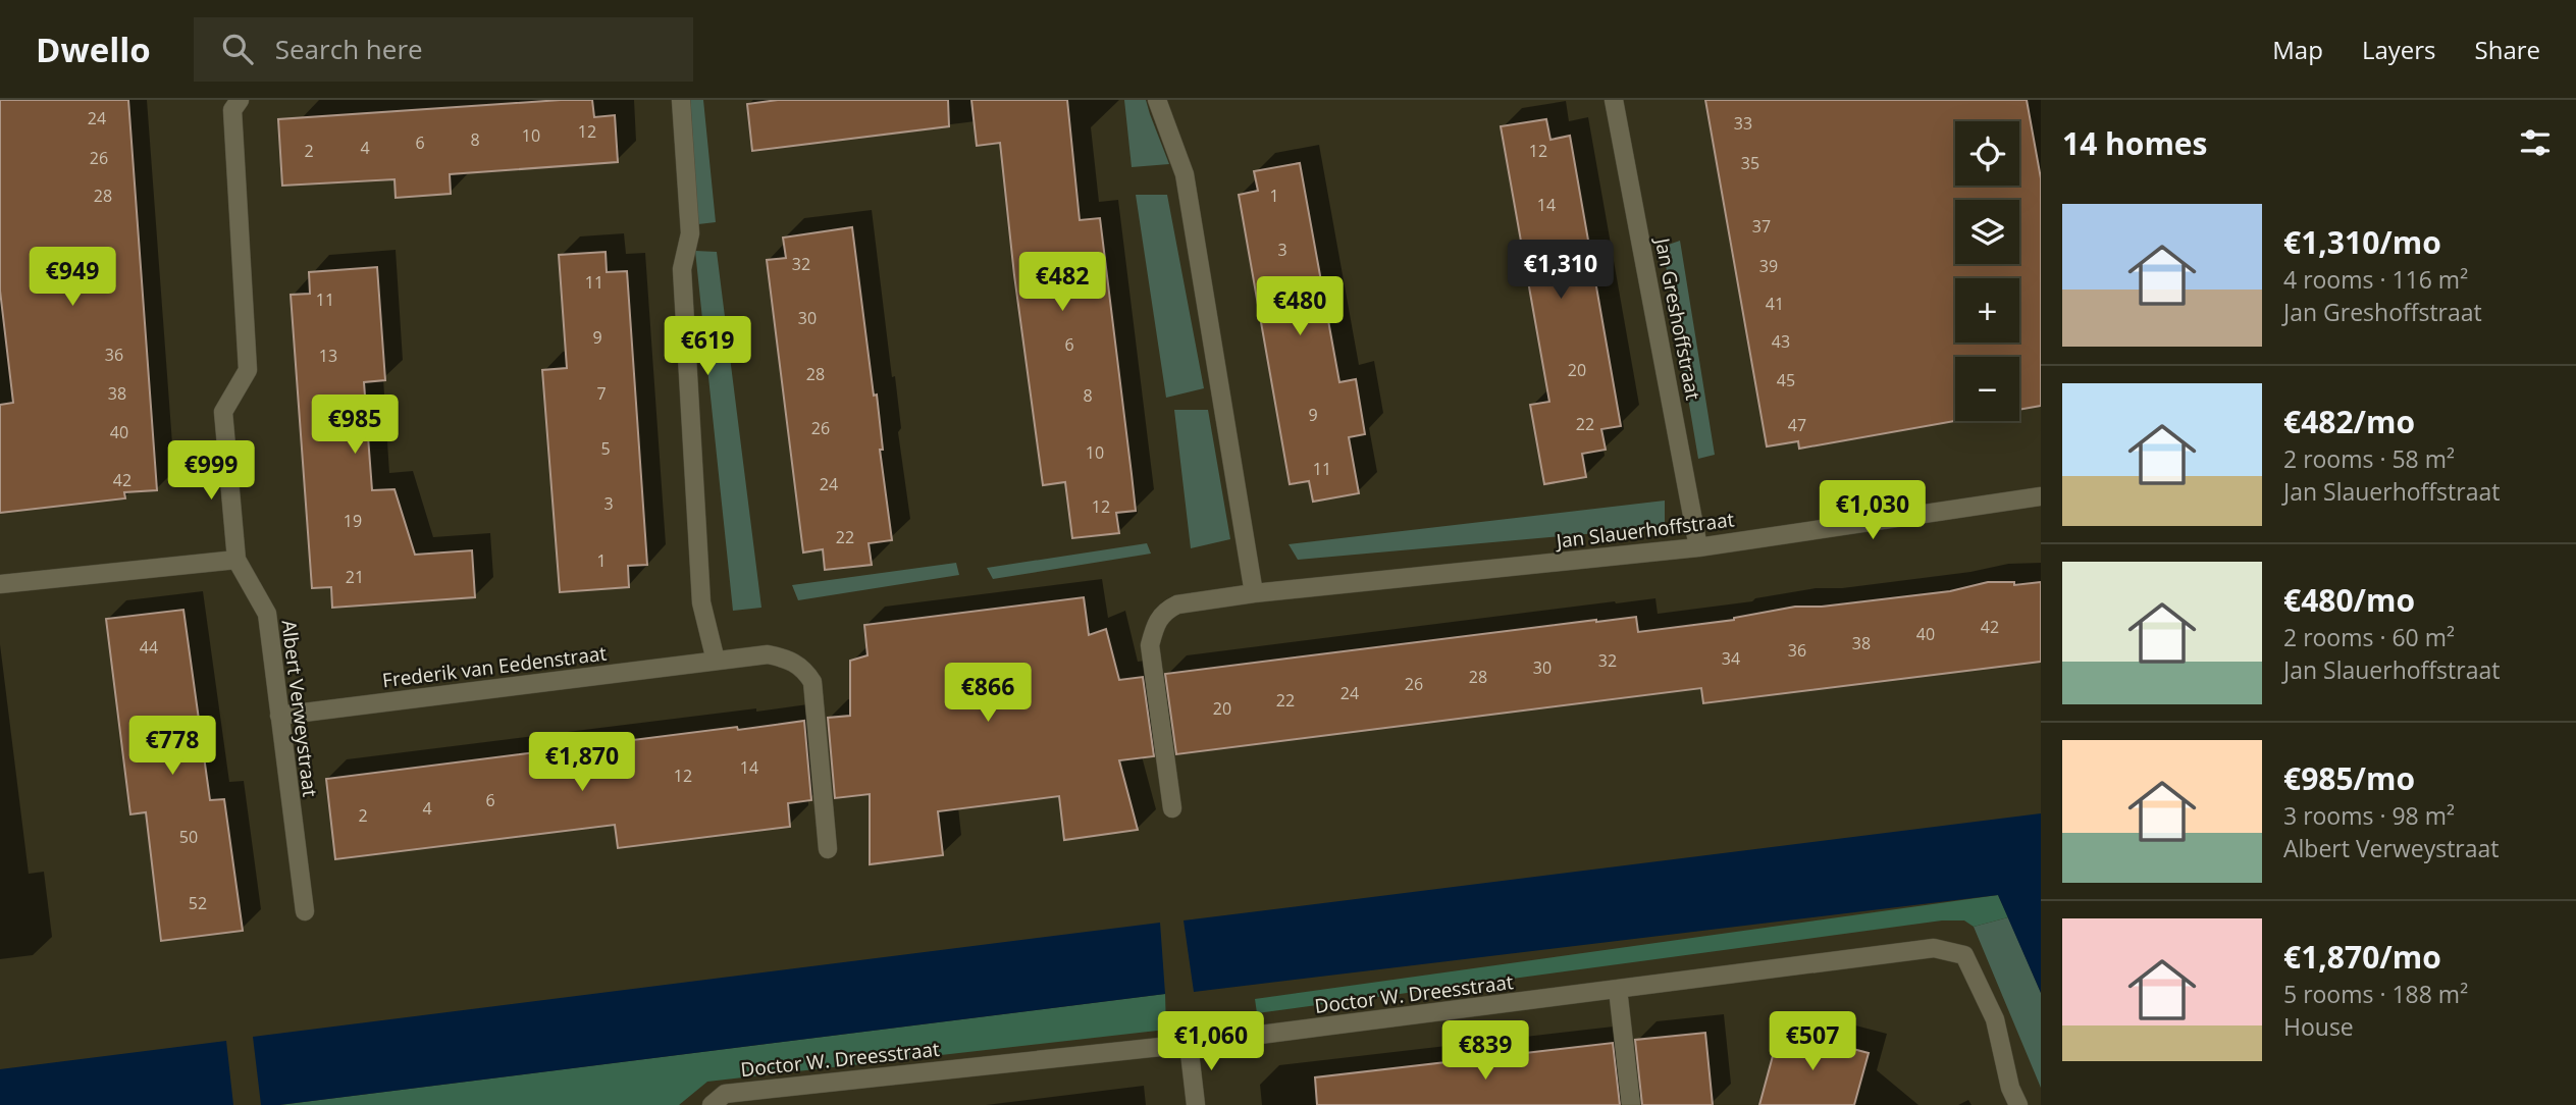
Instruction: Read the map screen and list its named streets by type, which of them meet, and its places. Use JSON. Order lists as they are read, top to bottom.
{
  "streets": {
    "street": [
      "Jan Greshoffstraat",
      "Jan Slauerhoffstraat",
      "Frederik van Eedenstraat",
      "Albert Verweystraat",
      "Doctor W. Dreesstraat"
    ]
  },
  "crossings": [
    ["Jan Greshoffstraat", "Jan Slauerhoffstraat"],
    ["Frederik van Eedenstraat", "Albert Verweystraat"]
  ],
  "house_numbers": [
    "24",
    "33",
    "12",
    "10",
    "8",
    "6",
    "4",
    "2",
    "12",
    "26",
    "35",
    "28",
    "1",
    "14",
    "37",
    "3",
    "32",
    "39",
    "11",
    "11",
    "41",
    "30",
    "9",
    "43",
    "6",
    "36",
    "13",
    "20",
    "28",
    "45",
    "38",
    "7",
    "8",
    "9",
    "22",
    "47",
    "26",
    "40",
    "5",
    "10",
    "11",
    "42",
    "24",
    "3",
    "12",
    "19",
    "22",
    "1",
    "21",
    "42",
    "40",
    "38",
    "44",
    "36",
    "34",
    "32",
    "30",
    "28",
    "26",
    "24",
    "22",
    "20",
    "14",
    "12",
    "6",
    "4",
    "2",
    "50",
    "52"
  ],
  "page": {
    "header": "Dwello",
    "search": "Search here",
    "nav": ["Map", "Layers", "Share"],
    "heading": "14 homes",
    "map_buttons": ["+", "−"],
    "list": [
      {
        "name": "€1,310/mo",
        "note": "4 rooms · 116 m² · Jan Greshoffstraat"
      },
      {
        "name": "€482/mo",
        "note": "2 rooms · 58 m² · Jan Slauerhoffstraat"
      },
      {
        "name": "€480/mo",
        "note": "2 rooms · 60 m² · Jan Slauerhoffstraat"
      },
      {
        "name": "€985/mo",
        "note": "3 rooms · 98 m² · Albert Verweystraat"
      },
      {
        "name": "€1,870/mo",
        "note": "5 rooms · 188 m² · House"
      }
    ],
    "price": [
      "€1,310",
      "€949",
      "€482",
      "€480",
      "€619",
      "€985",
      "€999",
      "€1,030",
      "€866",
      "€778",
      "€1,870",
      "€1,060",
      "€507",
      "€839"
    ]
  }
}
